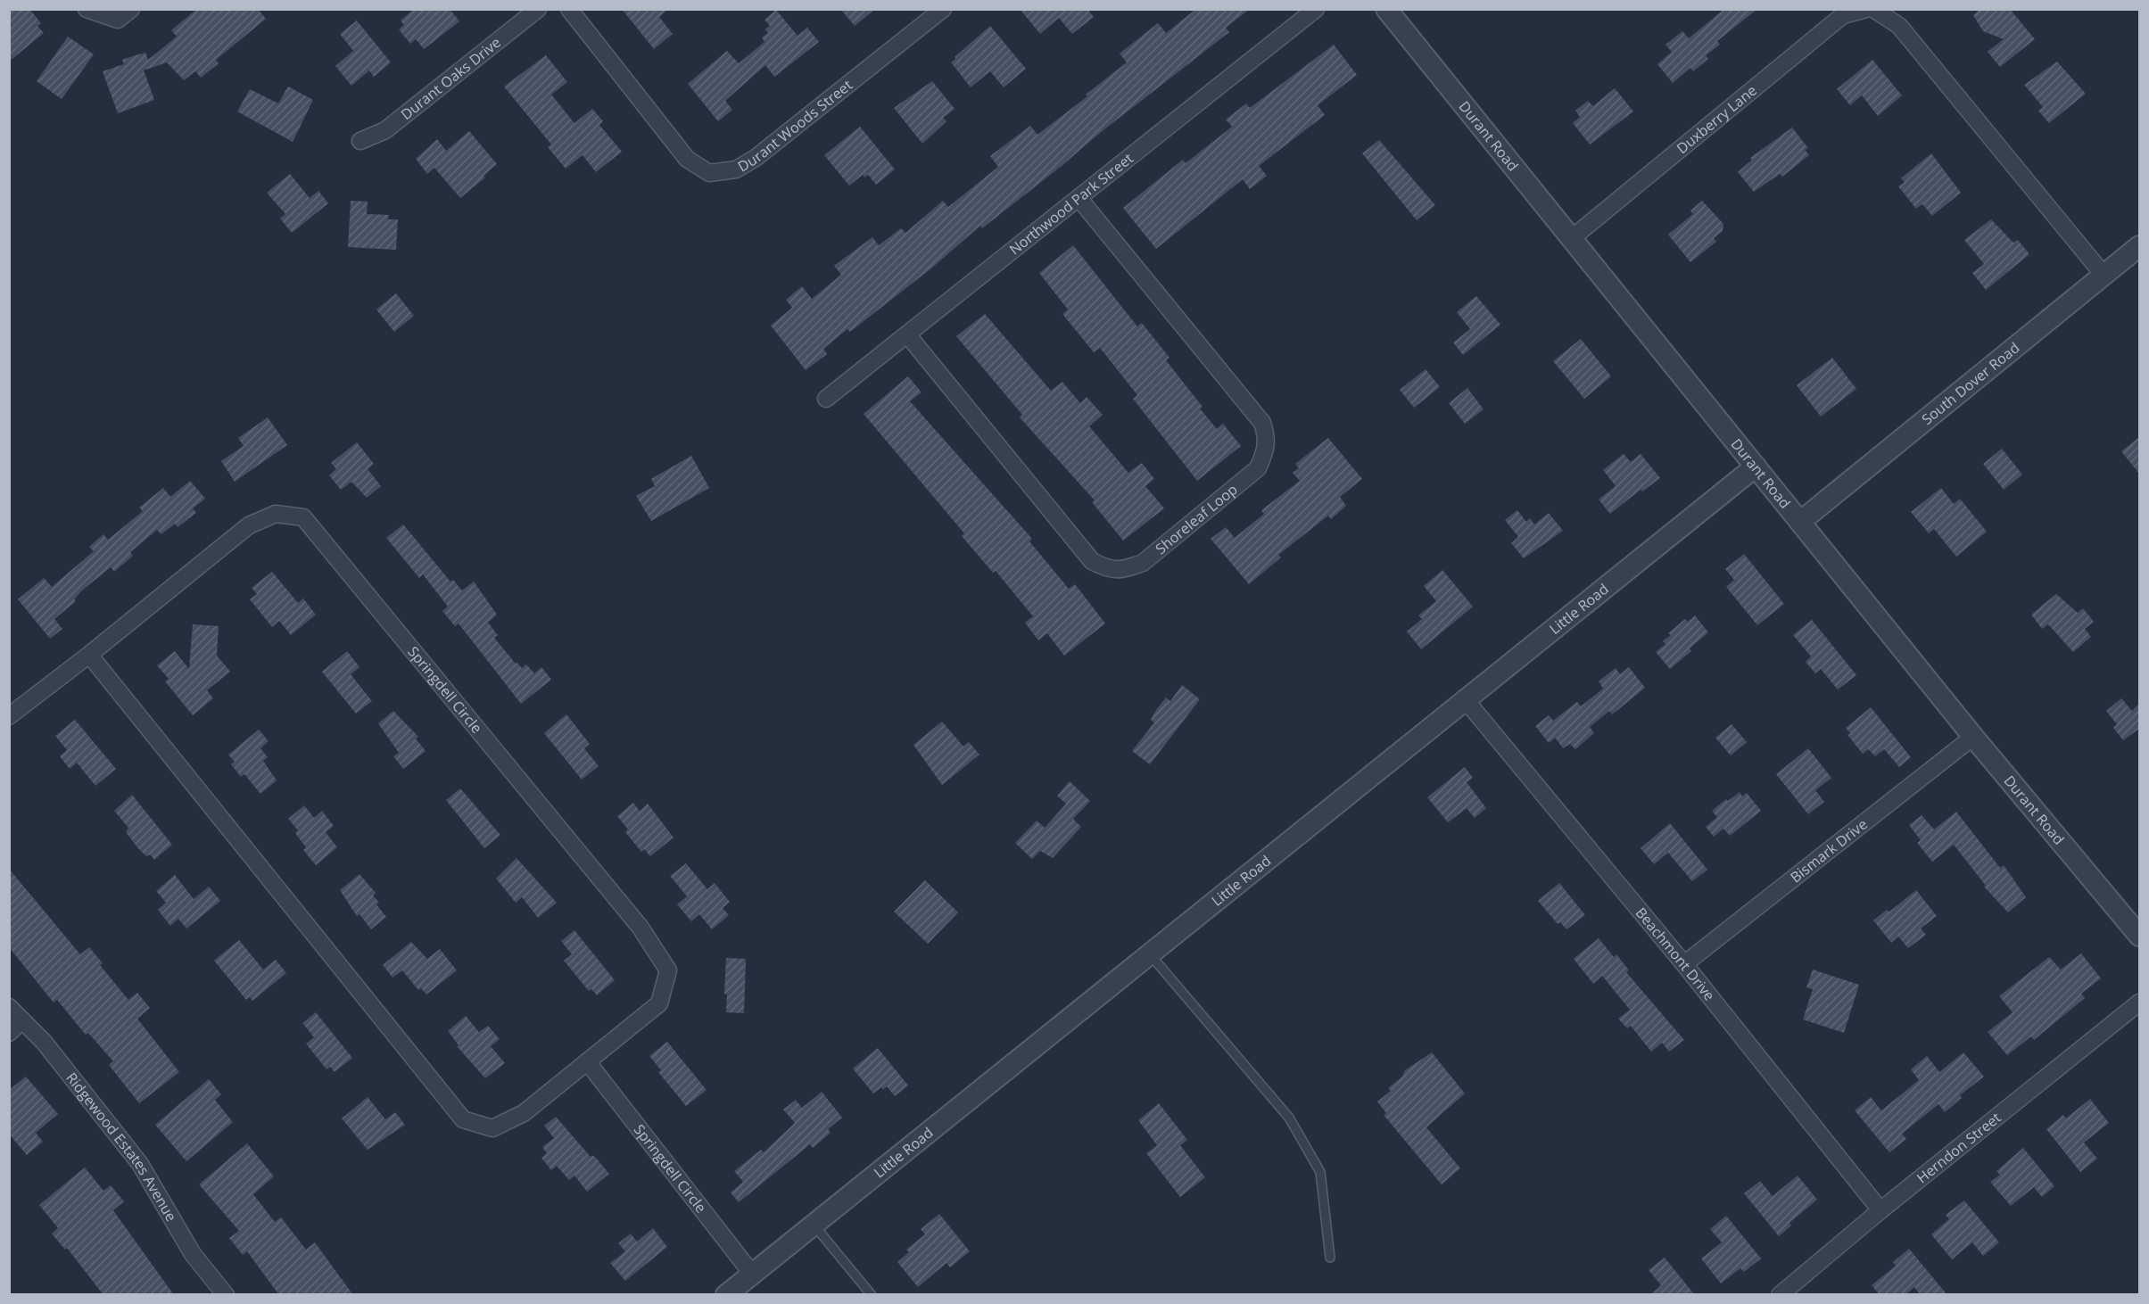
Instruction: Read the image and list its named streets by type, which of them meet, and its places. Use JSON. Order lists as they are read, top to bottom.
{
  "streets": {
    "street": [
      "Durant Oaks Drive",
      "Duxberry Lane",
      "Durant Woods Street",
      "Durant Road",
      "Northwood Park Street",
      "South Dover Road",
      "Shoreleaf Loop",
      "Little Road",
      "Springdell Circle",
      "Bismark Drive",
      "Beachmont Drive",
      "Herndon Street",
      "Ridgewood Estates Avenue"
    ]
  },
  "crossings": [
    ["Duxberry Lane", "Durant Road"],
    ["Durant Road", "South Dover Road"],
    ["Durant Road", "Little Road"],
    ["Durant Road", "Bismark Drive"],
    ["Northwood Park Street", "Shoreleaf Loop"],
    ["Little Road", "Springdell Circle"],
    ["Little Road", "Beachmont Drive"],
    ["Bismark Drive", "Beachmont Drive"],
    ["Beachmont Drive", "Herndon Street"]
  ]
}
